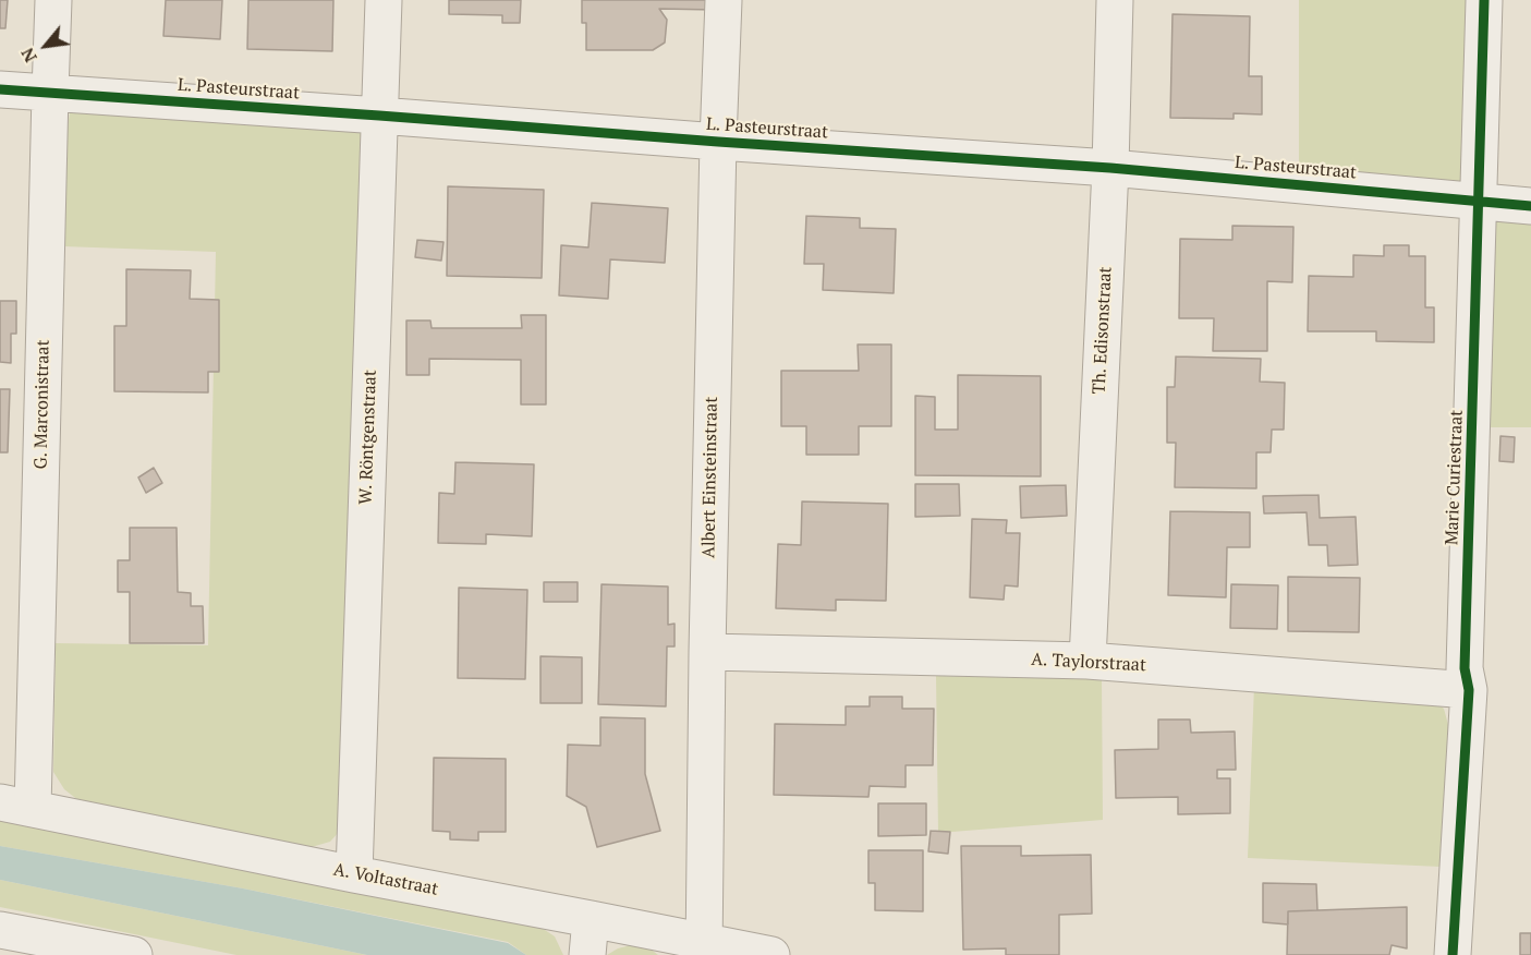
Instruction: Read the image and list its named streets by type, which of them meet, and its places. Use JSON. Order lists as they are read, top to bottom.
{
  "streets": {
    "street": [
      "L. Pasteurstraat",
      "Th. Edisonstraat",
      "G. Marconistraat",
      "W. Röntgenstraat",
      "Albert Einsteinstraat",
      "Marie Curiestraat",
      "A. Taylorstraat",
      "A. Voltastraat"
    ]
  },
  "crossings": [
    ["L. Pasteurstraat", "Th. Edisonstraat"],
    ["L. Pasteurstraat", "G. Marconistraat"],
    ["L. Pasteurstraat", "W. Röntgenstraat"],
    ["L. Pasteurstraat", "Albert Einsteinstraat"],
    ["L. Pasteurstraat", "Marie Curiestraat"],
    ["Th. Edisonstraat", "A. Taylorstraat"],
    ["G. Marconistraat", "A. Voltastraat"],
    ["W. Röntgenstraat", "A. Voltastraat"],
    ["Albert Einsteinstraat", "A. Taylorstraat"],
    ["Albert Einsteinstraat", "A. Voltastraat"],
    ["Marie Curiestraat", "A. Taylorstraat"]
  ],
  "north": "bottom left"
}
